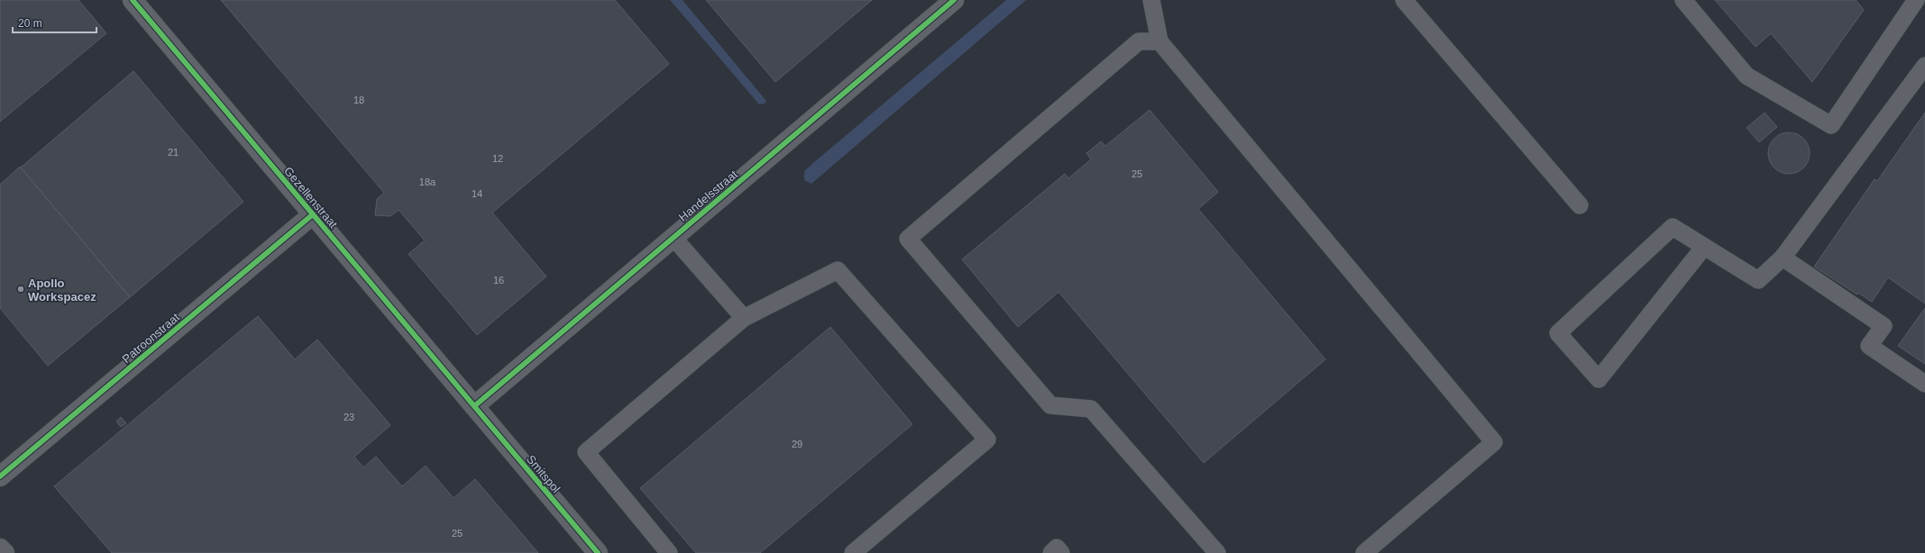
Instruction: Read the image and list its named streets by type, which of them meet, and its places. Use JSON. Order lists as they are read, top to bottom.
{
  "streets": {
    "street": [
      "Handelsstraat",
      "Gezellenstraat",
      "Patroonstraat",
      "Smitspol"
    ]
  },
  "crossings": [
    ["Handelsstraat", "Gezellenstraat"],
    ["Handelsstraat", "Smitspol"],
    ["Gezellenstraat", "Patroonstraat"],
    ["Gezellenstraat", "Smitspol"]
  ],
  "places": ["Apollo Workspacez"],
  "house_numbers": [
    "18",
    "21",
    "12",
    "25",
    "18a",
    "14",
    "16",
    "23",
    "29",
    "25"
  ],
  "scale_bar": "20 m"
}
